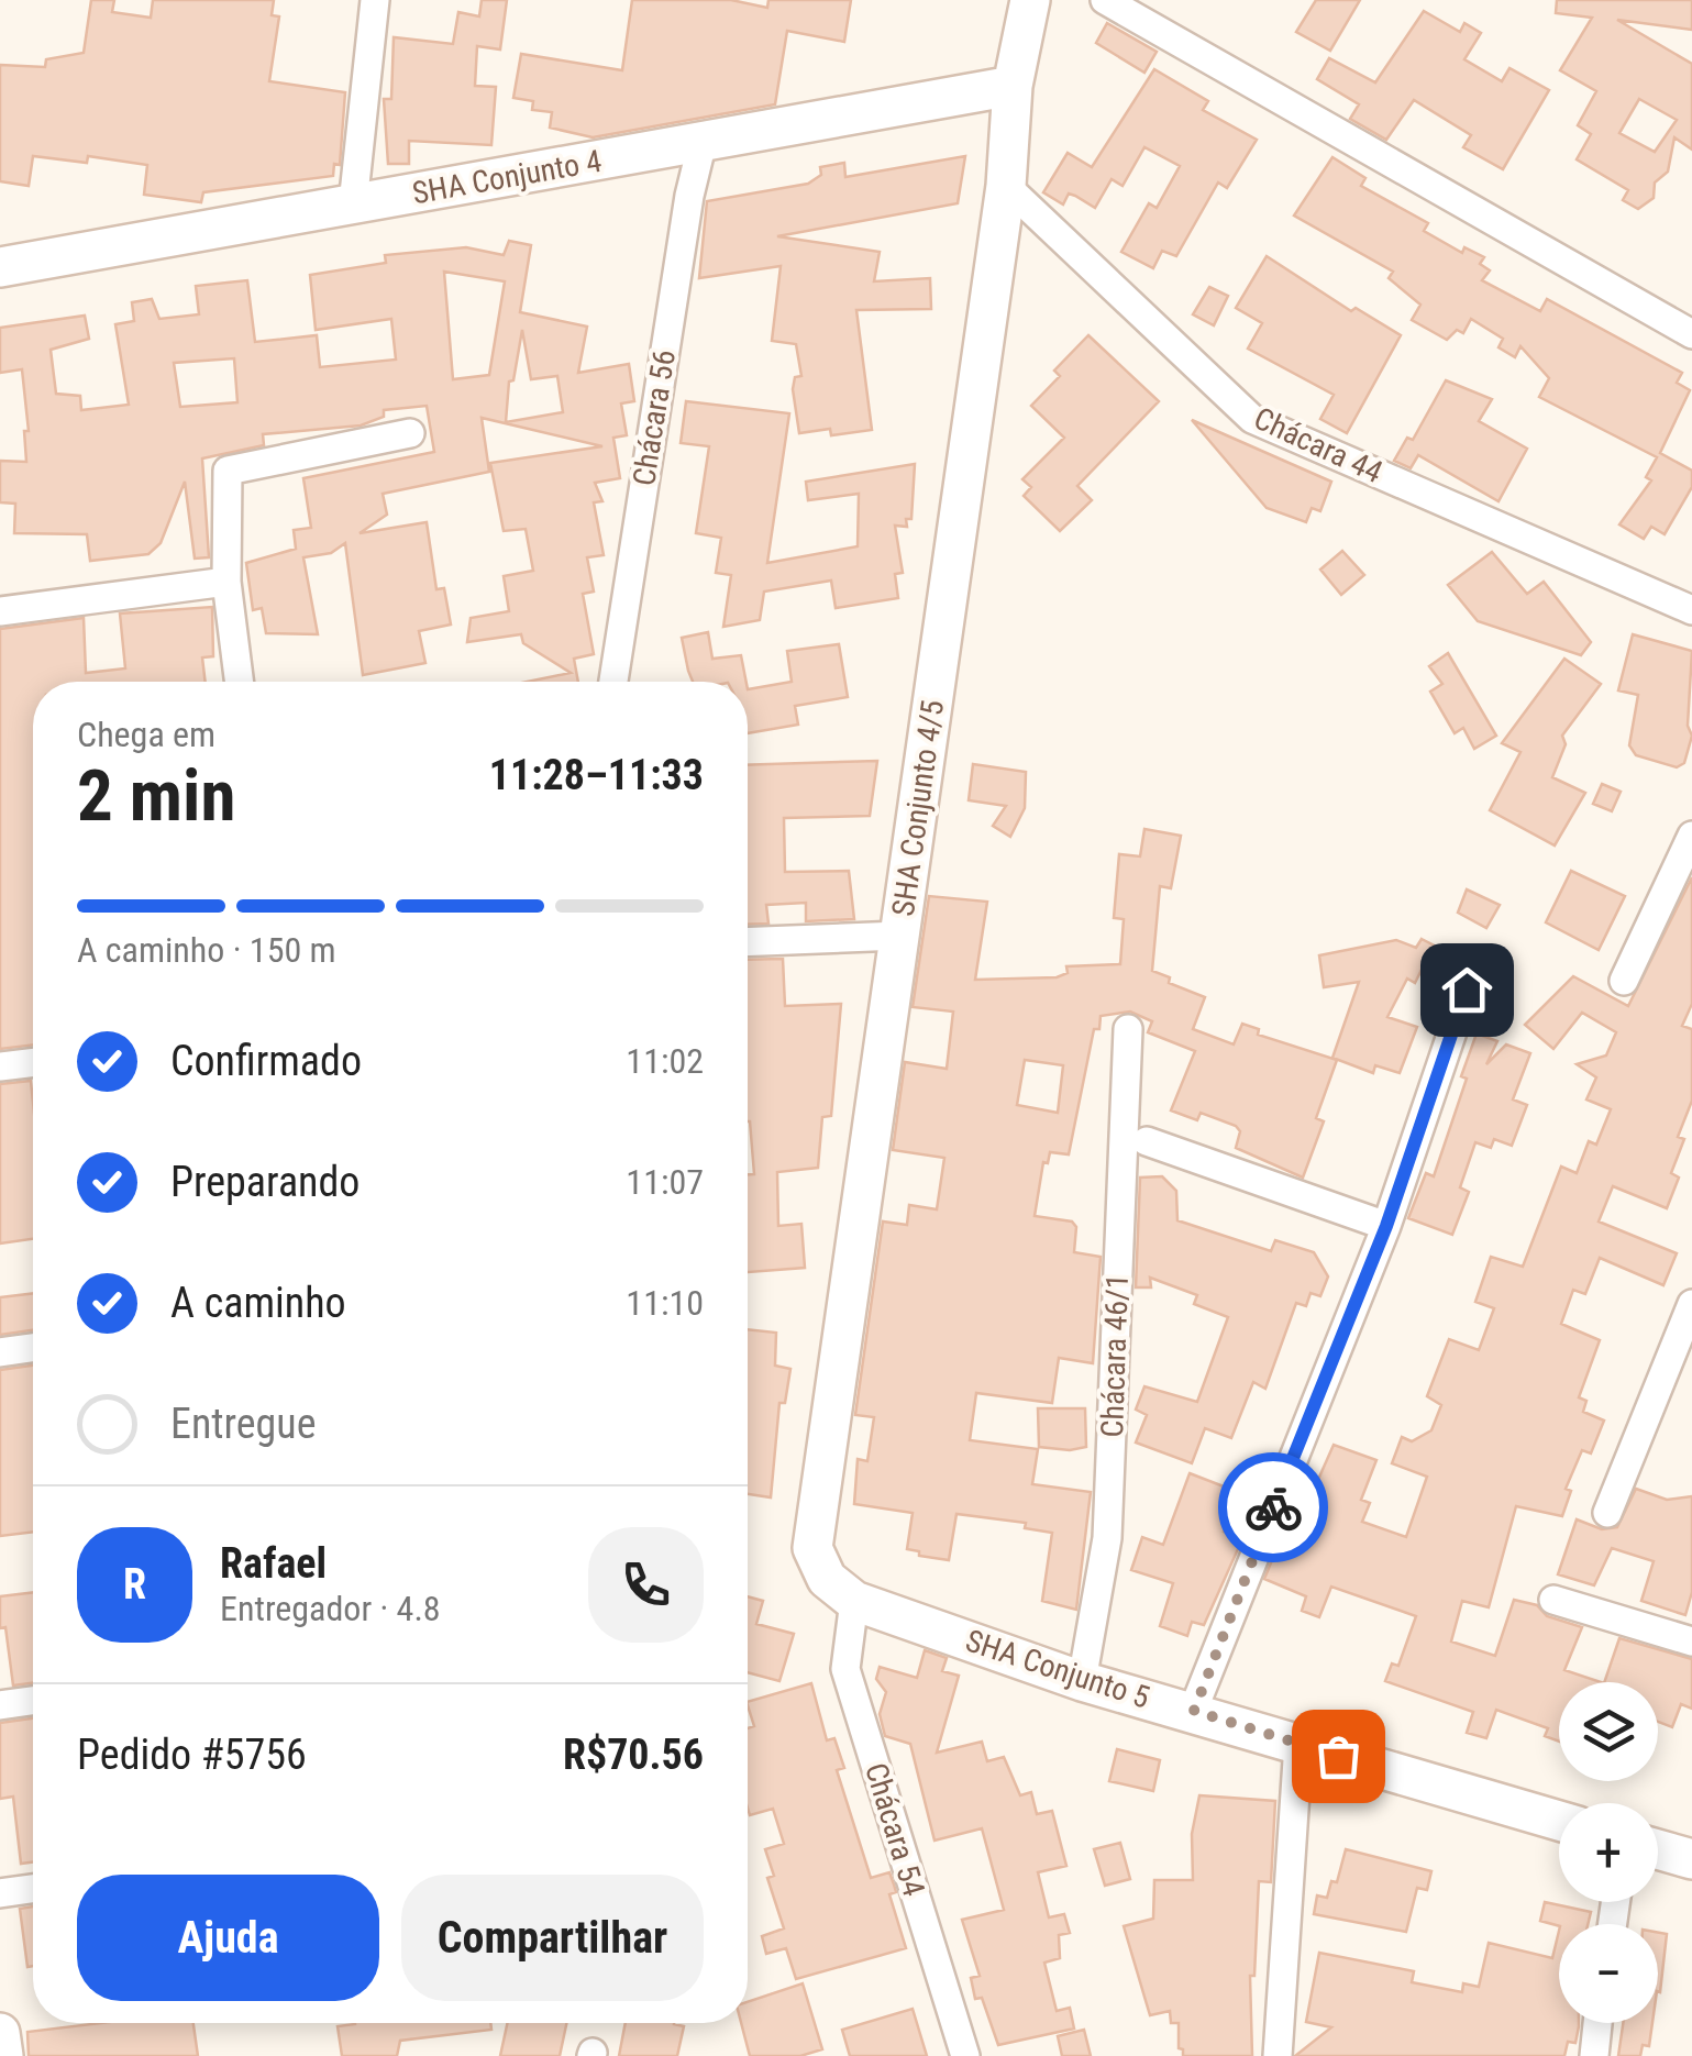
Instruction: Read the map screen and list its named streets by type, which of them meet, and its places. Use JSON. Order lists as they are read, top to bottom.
{
  "streets": {
    "street": [
      "SHA Conjunto 4",
      "Chácara 56",
      "Chácara 44",
      "SHA Conjunto 4/5",
      "Chácara 46/1",
      "SHA Conjunto 5",
      "Chácara 54"
    ]
  },
  "crossings": [
    ["SHA Conjunto 4", "Chácara 56"],
    ["SHA Conjunto 4", "SHA Conjunto 4/5"],
    ["Chácara 44", "SHA Conjunto 4/5"],
    ["SHA Conjunto 4/5", "SHA Conjunto 5"],
    ["SHA Conjunto 4/5", "Chácara 54"],
    ["Chácara 46/1", "SHA Conjunto 5"],
    ["SHA Conjunto 5", "Chácara 54"]
  ],
  "page": {
    "heading": ["2 min", "Chega em", "11:28–11:33"],
    "panel": [
      "Rafael",
      "Entregador · 4.8",
      "Pedido #5756",
      "R$70.56"
    ],
    "bar": "A caminho · 150 m",
    "list": [
      ["Confirmado", "11:02"],
      ["Preparando", "11:07"],
      ["A caminho", "11:10"],
      "Entregue"
    ],
    "round": "R",
    "map_buttons": ["+", "−"],
    "buttons": ["Ajuda", "Compartilhar"]
  }
}
